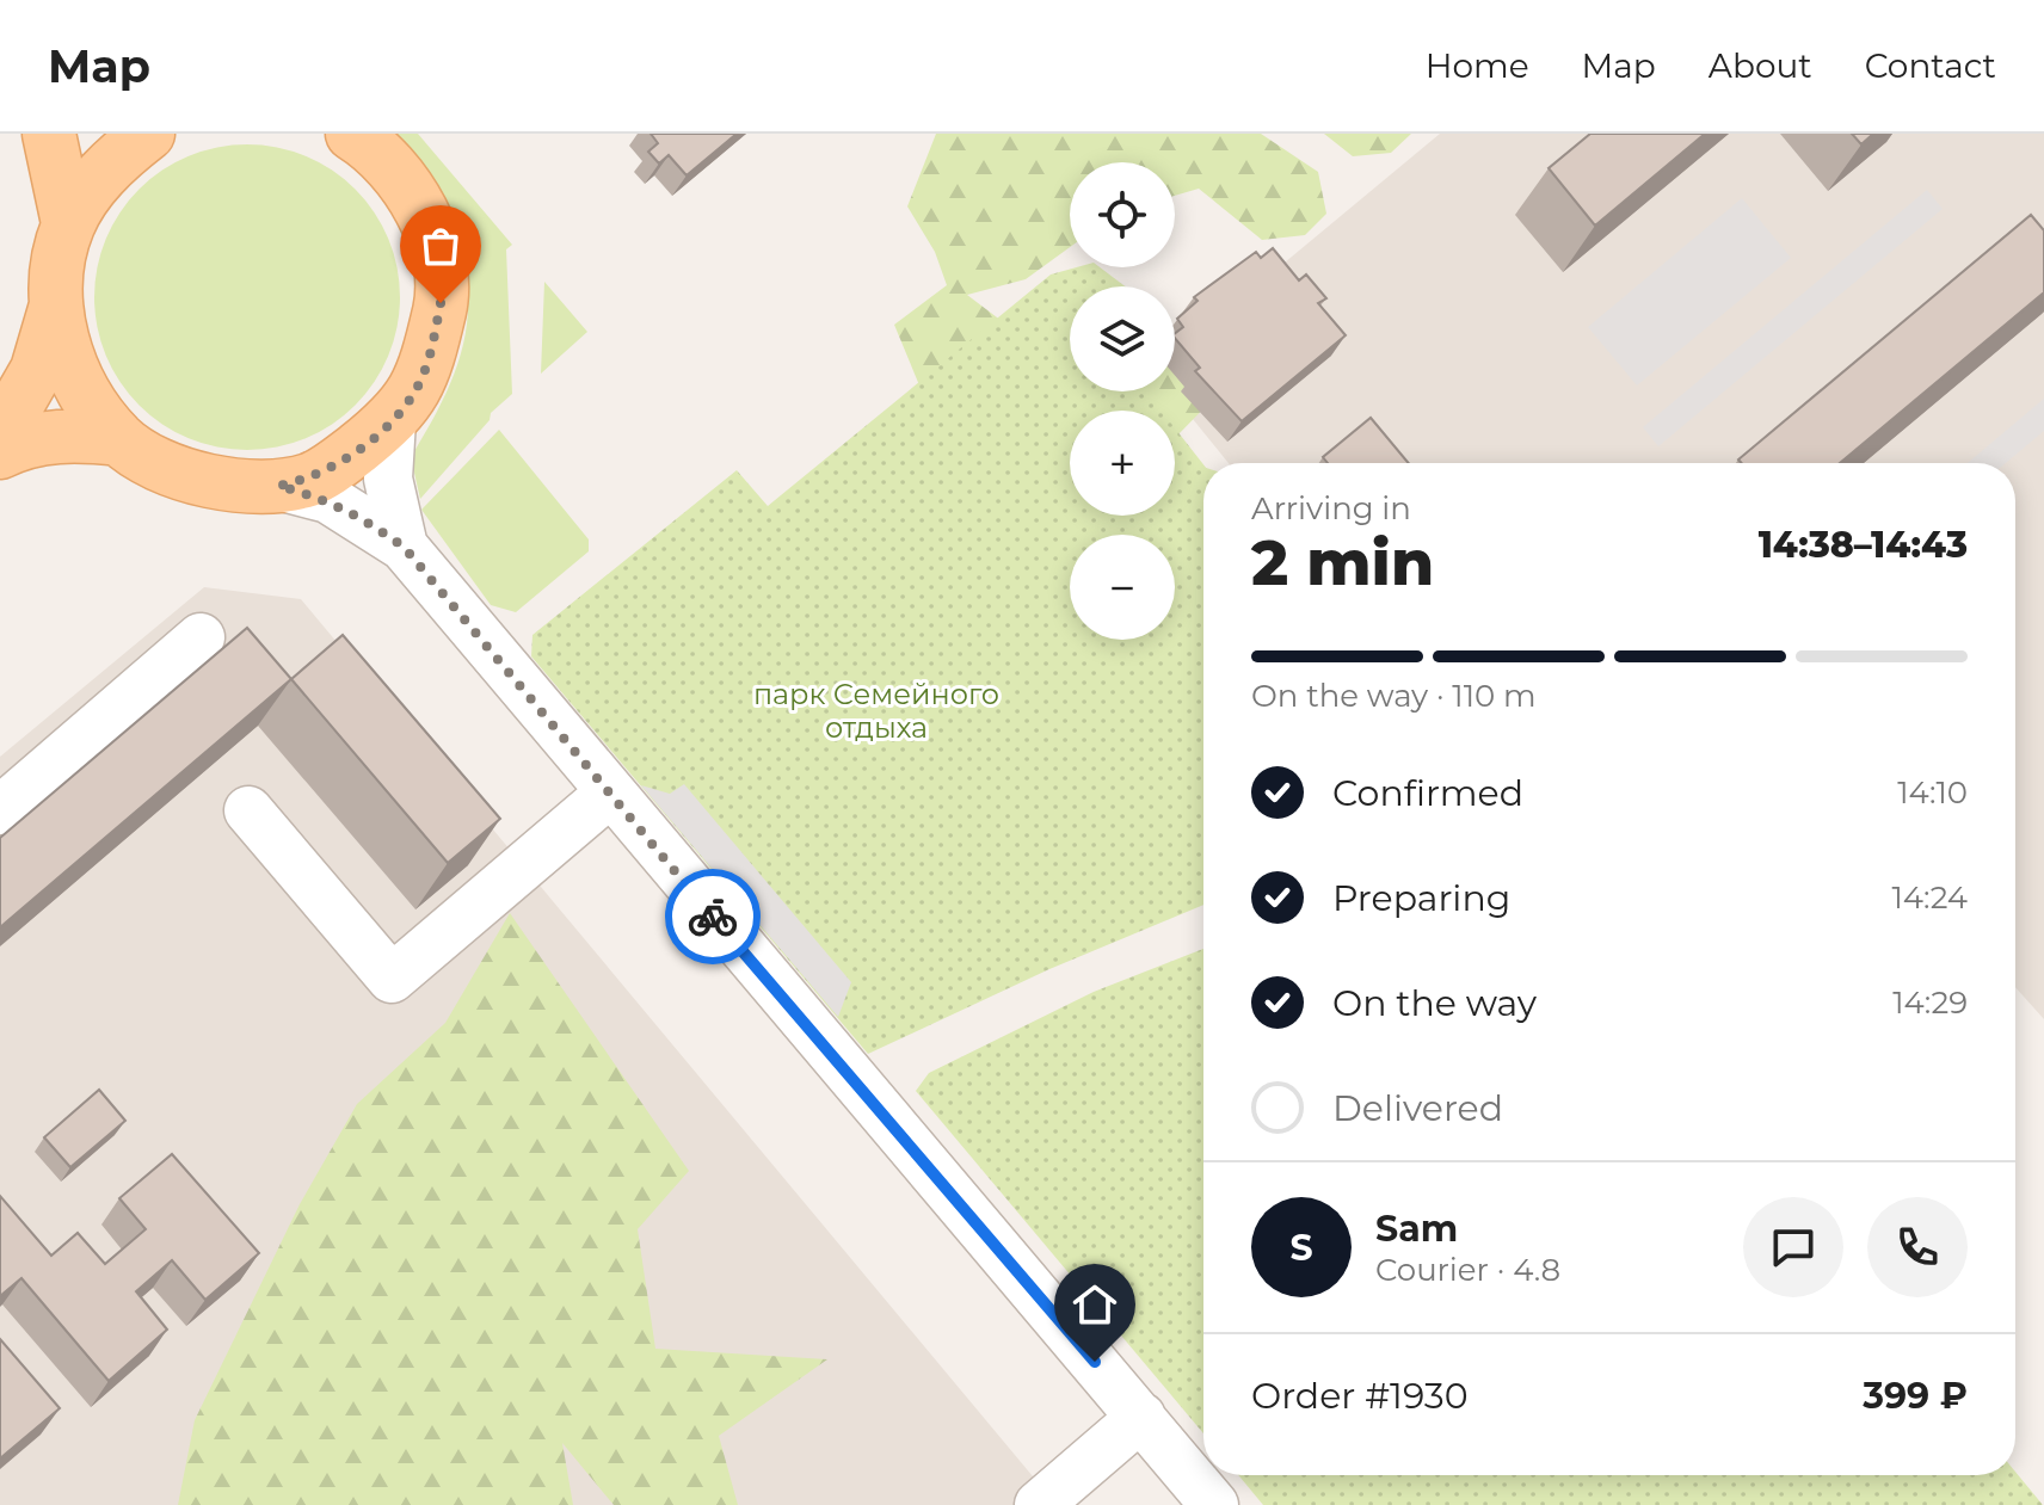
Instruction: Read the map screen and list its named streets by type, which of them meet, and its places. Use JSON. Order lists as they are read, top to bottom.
{
  "parks": ["парк Семейного отдыха"],
  "page": {
    "header": "Map",
    "nav": [
      "Home",
      "Map",
      "About",
      "Contact"
    ],
    "map_buttons": ["+", "−"],
    "heading": ["2 min", "Arriving in", "14:38–14:43"],
    "panel": [
      "Sam",
      "Courier · 4.8",
      "Order #1930",
      "399 ₽"
    ],
    "bar": "On the way · 110 m",
    "list": [
      ["Confirmed", "14:10"],
      ["Preparing", "14:24"],
      ["On the way", "14:29"],
      "Delivered"
    ],
    "round": "S"
  }
}
